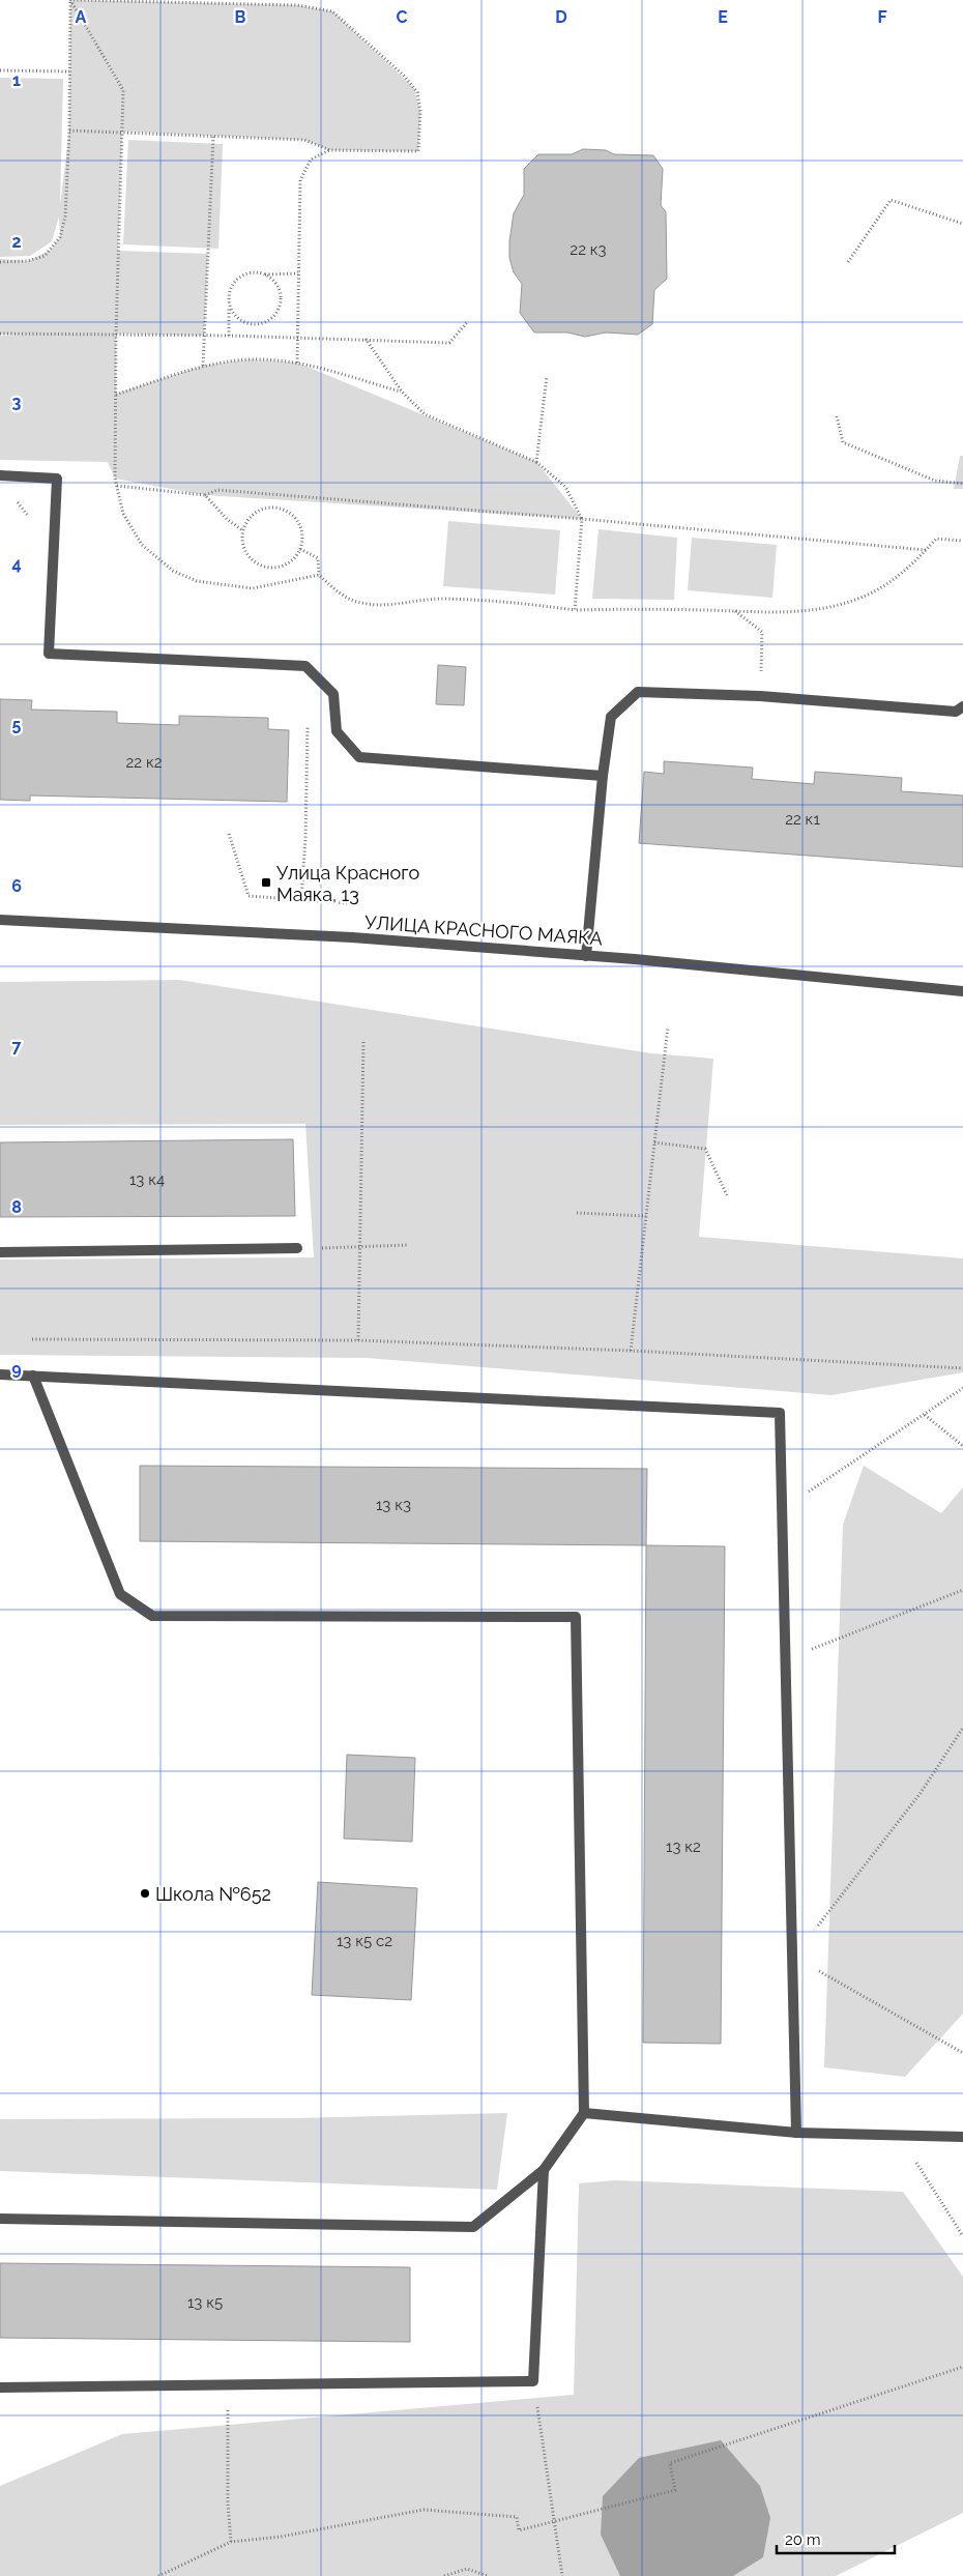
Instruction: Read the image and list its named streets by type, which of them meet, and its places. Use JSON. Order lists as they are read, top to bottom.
{
  "streets": {
    "street": ["УЛИЦА КРАСНОГО МАЯКА"]
  },
  "places": {
    "transit": ["Улица Красного Маяка, 13"],
    "other": ["Школа №652"]
  },
  "house_numbers": [
    "22 к3",
    "22 к2",
    "22 к1",
    "13 к4",
    "13 к3",
    "13 к2",
    "13 к5 с2",
    "13 к5"
  ],
  "scale_bar": "20 m",
  "grid": {
    "columns": [
      "A",
      "B",
      "C",
      "D",
      "E",
      "F"
    ],
    "rows": [
      "1",
      "2",
      "3",
      "4",
      "5",
      "6",
      "7",
      "8",
      "9"
    ]
  }
}
